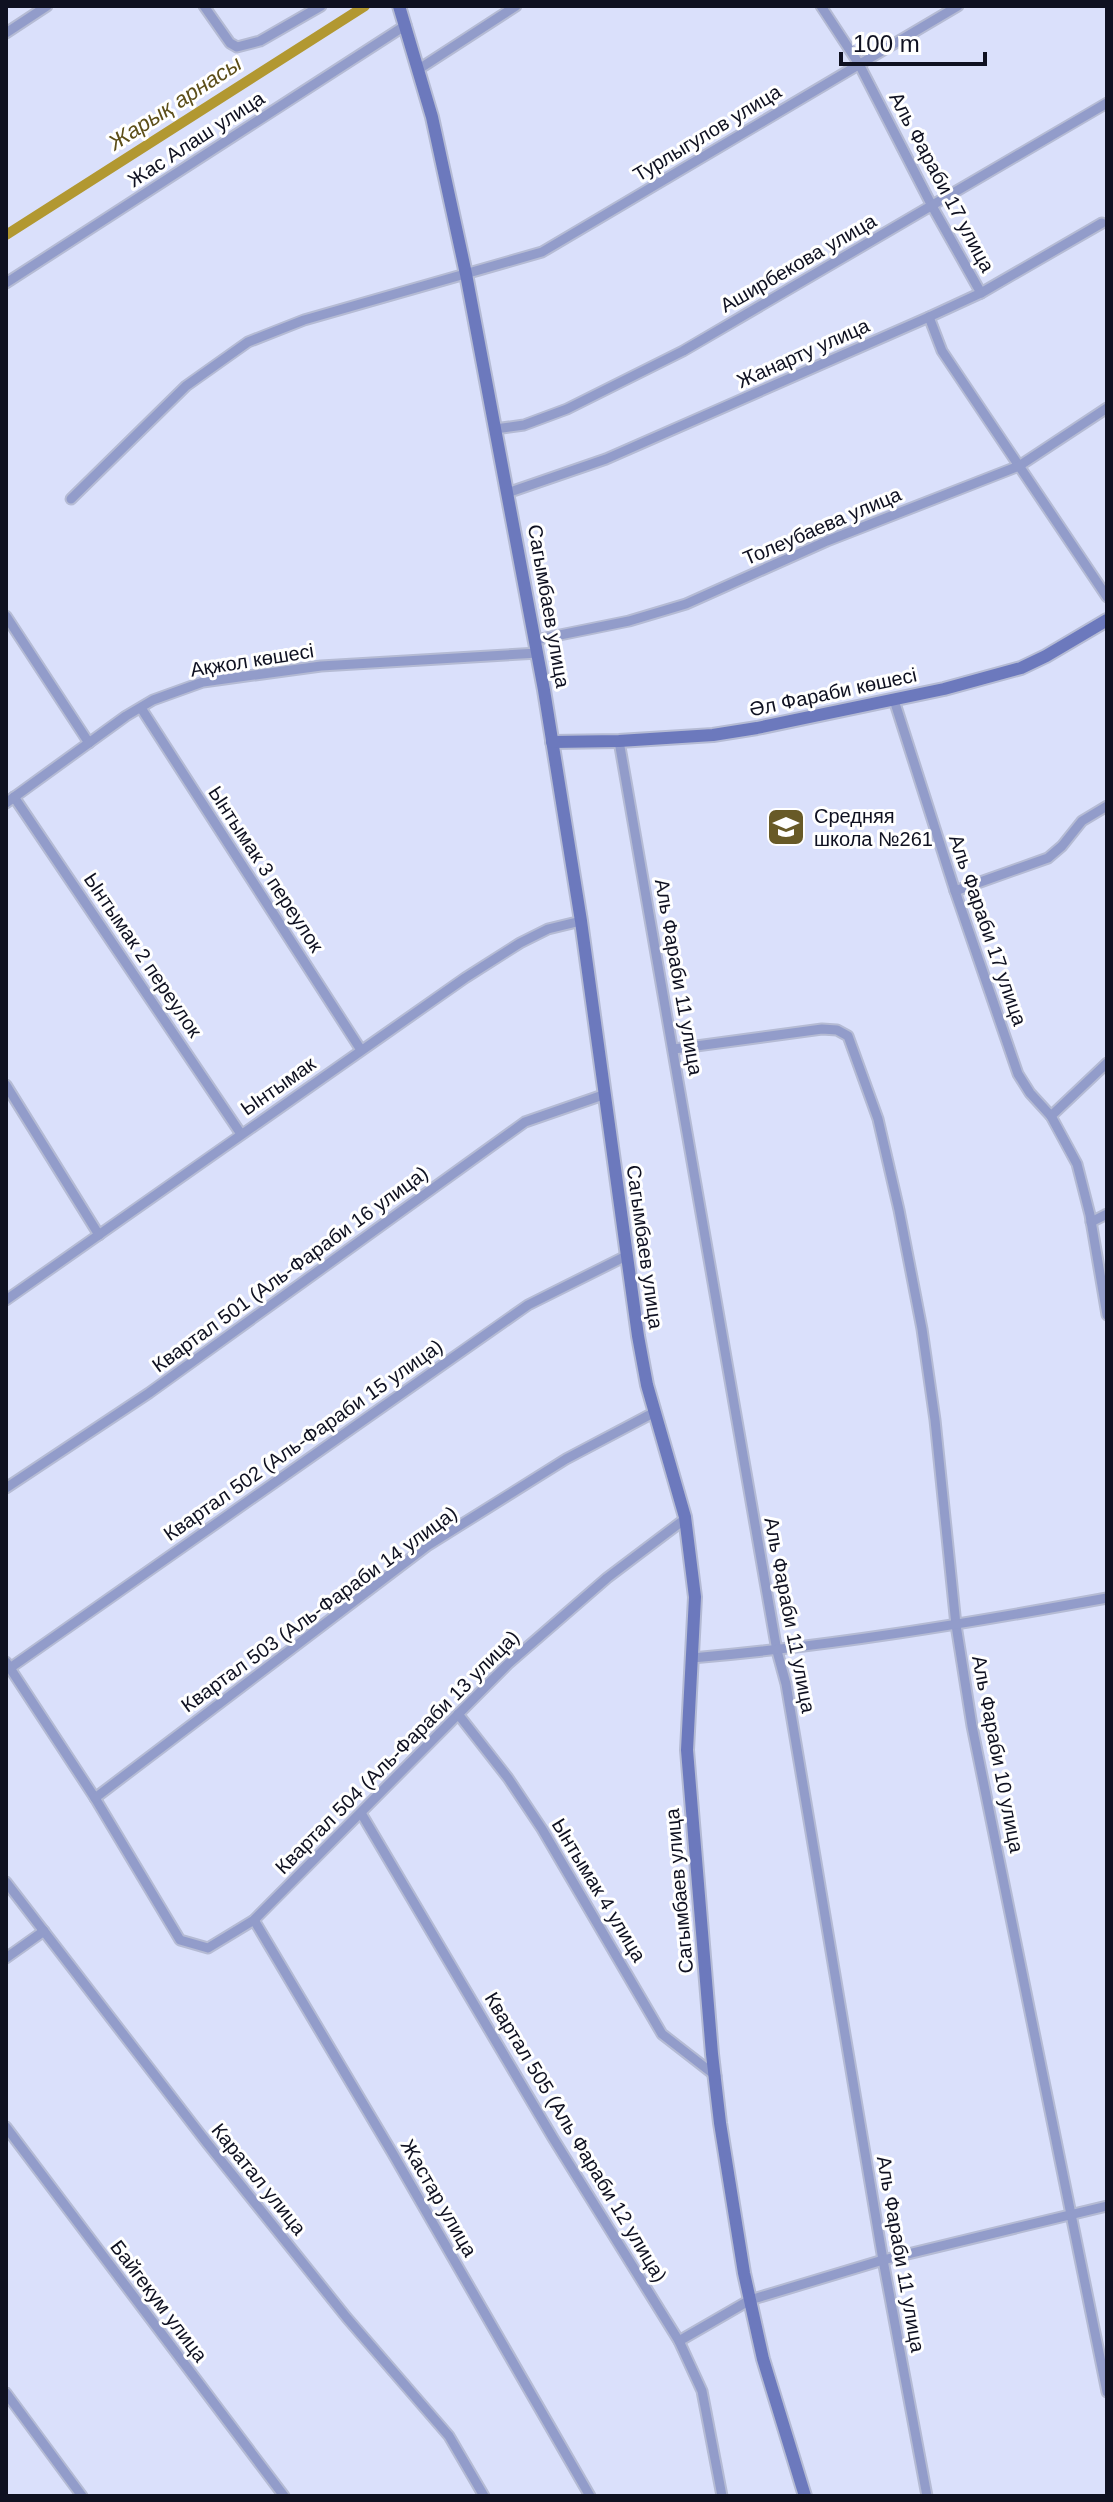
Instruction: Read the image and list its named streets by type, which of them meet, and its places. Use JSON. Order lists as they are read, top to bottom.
{
  "streets": {
    "street": [
      "Турлыгулов улица",
      "Жас Алаш улица",
      "Аль Фараби 17 улица",
      "Аширбекова улица",
      "Жанарту улица",
      "Толеубаева улица",
      "Сагымбаев улица",
      "Ақжол көшесі",
      "Әл Фараби көшесі",
      "Ынтымак 3 переулок",
      "Ынтымак 2 переулок",
      "Аль Фараби 11 улица",
      "Ынтымак",
      "Квартал 501 (Аль-Фараби 16 улица)",
      "Квартал 502 (Аль-Фараби 15 улица)",
      "Квартал 503 (Аль-Фараби 14 улица)",
      "Квартал 504 (Аль-Фараби 13 улица)",
      "Аль Фараби 10 улица",
      "Ынтымак 4 улица",
      "Квартал 505 (Аль Фараби 12 улица)",
      "Каратал улица",
      "Жастар улица",
      "Байгекум улица"
    ]
  },
  "crossings": [
    ["Турлыгулов улица", "Аль Фараби 17 улица"],
    ["Турлыгулов улица", "Сагымбаев улица"],
    ["Жас Алаш улица", "Сагымбаев улица"],
    ["Аль Фараби 17 улица", "Аширбекова улица"],
    ["Аль Фараби 17 улица", "Жанарту улица"],
    ["Аль Фараби 17 улица", "Әл Фараби көшесі"],
    ["Аширбекова улица", "Сагымбаев улица"],
    ["Жанарту улица", "Сагымбаев улица"],
    ["Толеубаева улица", "Сагымбаев улица"],
    ["Толеубаева улица", "Ақжол көшесі"],
    ["Сагымбаев улица", "Ақжол көшесі"],
    ["Сагымбаев улица", "Әл Фараби көшесі"],
    ["Сагымбаев улица", "Ынтымак"],
    ["Сагымбаев улица", "Квартал 501 (Аль-Фараби 16 улица)"],
    ["Сагымбаев улица", "Квартал 502 (Аль-Фараби 15 улица)"],
    ["Сагымбаев улица", "Квартал 503 (Аль-Фараби 14 улица)"],
    ["Сагымбаев улица", "Квартал 504 (Аль-Фараби 13 улица)"],
    ["Сагымбаев улица", "Ынтымак 4 улица"],
    ["Ақжол көшесі", "Ынтымак 3 переулок"],
    ["Ақжол көшесі", "Ынтымак 2 переулок"],
    ["Әл Фараби көшесі", "Аль Фараби 11 улица"],
    ["Ынтымак 3 переулок", "Ынтымак"],
    ["Ынтымак 2 переулок", "Ынтымак"],
    ["Аль Фараби 11 улица", "Аль Фараби 10 улица"],
    ["Квартал 503 (Аль-Фараби 14 улица)", "Квартал 504 (Аль-Фараби 13 улица)"],
    ["Квартал 504 (Аль-Фараби 13 улица)", "Ынтымак 4 улица"],
    ["Квартал 504 (Аль-Фараби 13 улица)", "Квартал 505 (Аль Фараби 12 улица)"],
    ["Квартал 504 (Аль-Фараби 13 улица)", "Жастар улица"]
  ],
  "water": ["Жарық арнасы"],
  "places": {
    "school or university": ["Средняя школа №261"]
  },
  "scale_bar": "100 m"
}
